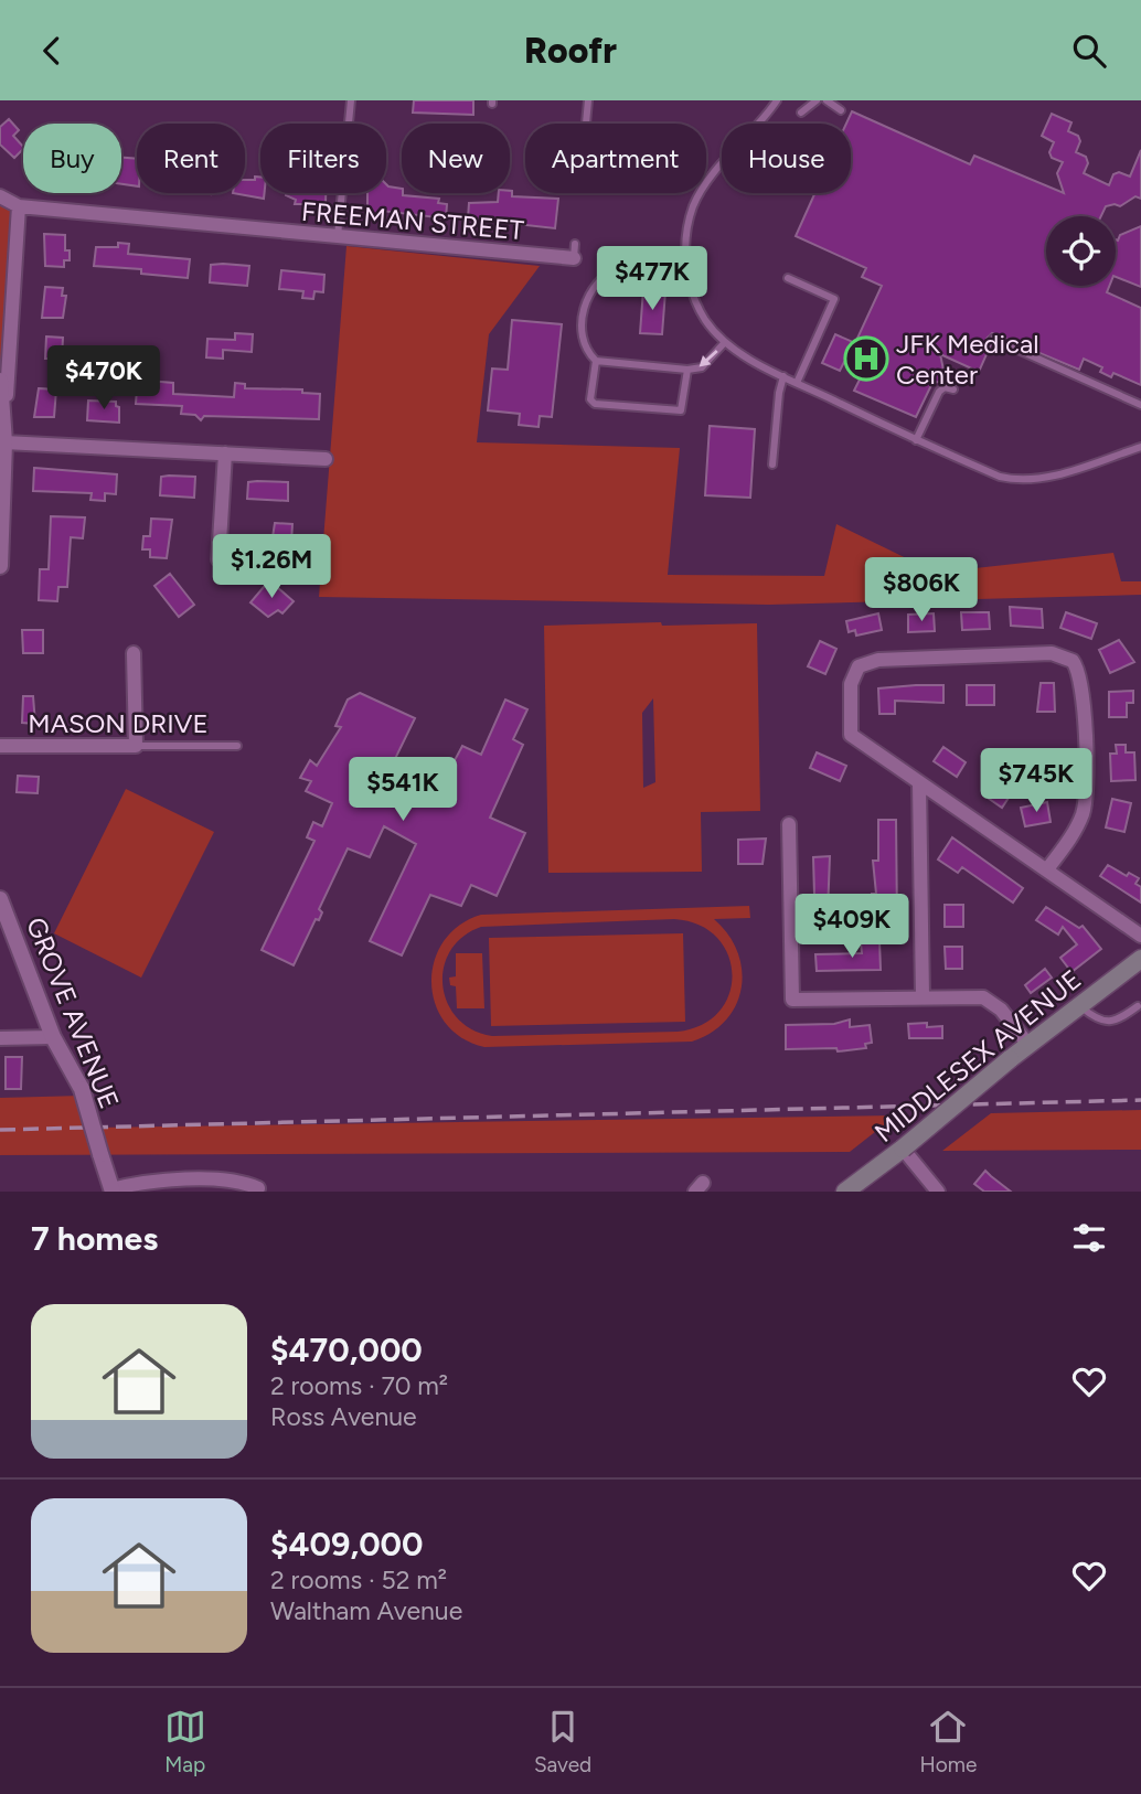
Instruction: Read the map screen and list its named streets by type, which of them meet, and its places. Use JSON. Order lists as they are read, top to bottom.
{
  "streets": {
    "main road": ["MIDDLESEX AVENUE"],
    "street": ["FREEMAN STREET", "MASON DRIVE", "GROVE AVENUE"]
  },
  "places": {
    "hospital": ["JFK Medical Center"]
  },
  "page": {
    "header": "Roofr",
    "chip": [
      "Buy",
      "Rent",
      "Filters",
      "New",
      "Apartment",
      "House"
    ],
    "price": [
      "$477K",
      "$470K",
      "$1.26M",
      "$806K",
      "$745K",
      "$541K",
      "$409K"
    ],
    "heading": "7 homes",
    "list": [
      {
        "name": "$470,000",
        "note": "2 rooms · 70 m² · Ross Avenue"
      },
      {
        "name": "$409,000",
        "note": "2 rooms · 52 m² · Waltham Avenue"
      }
    ],
    "tabs": ["Map", "Saved", "Home"]
  }
}
